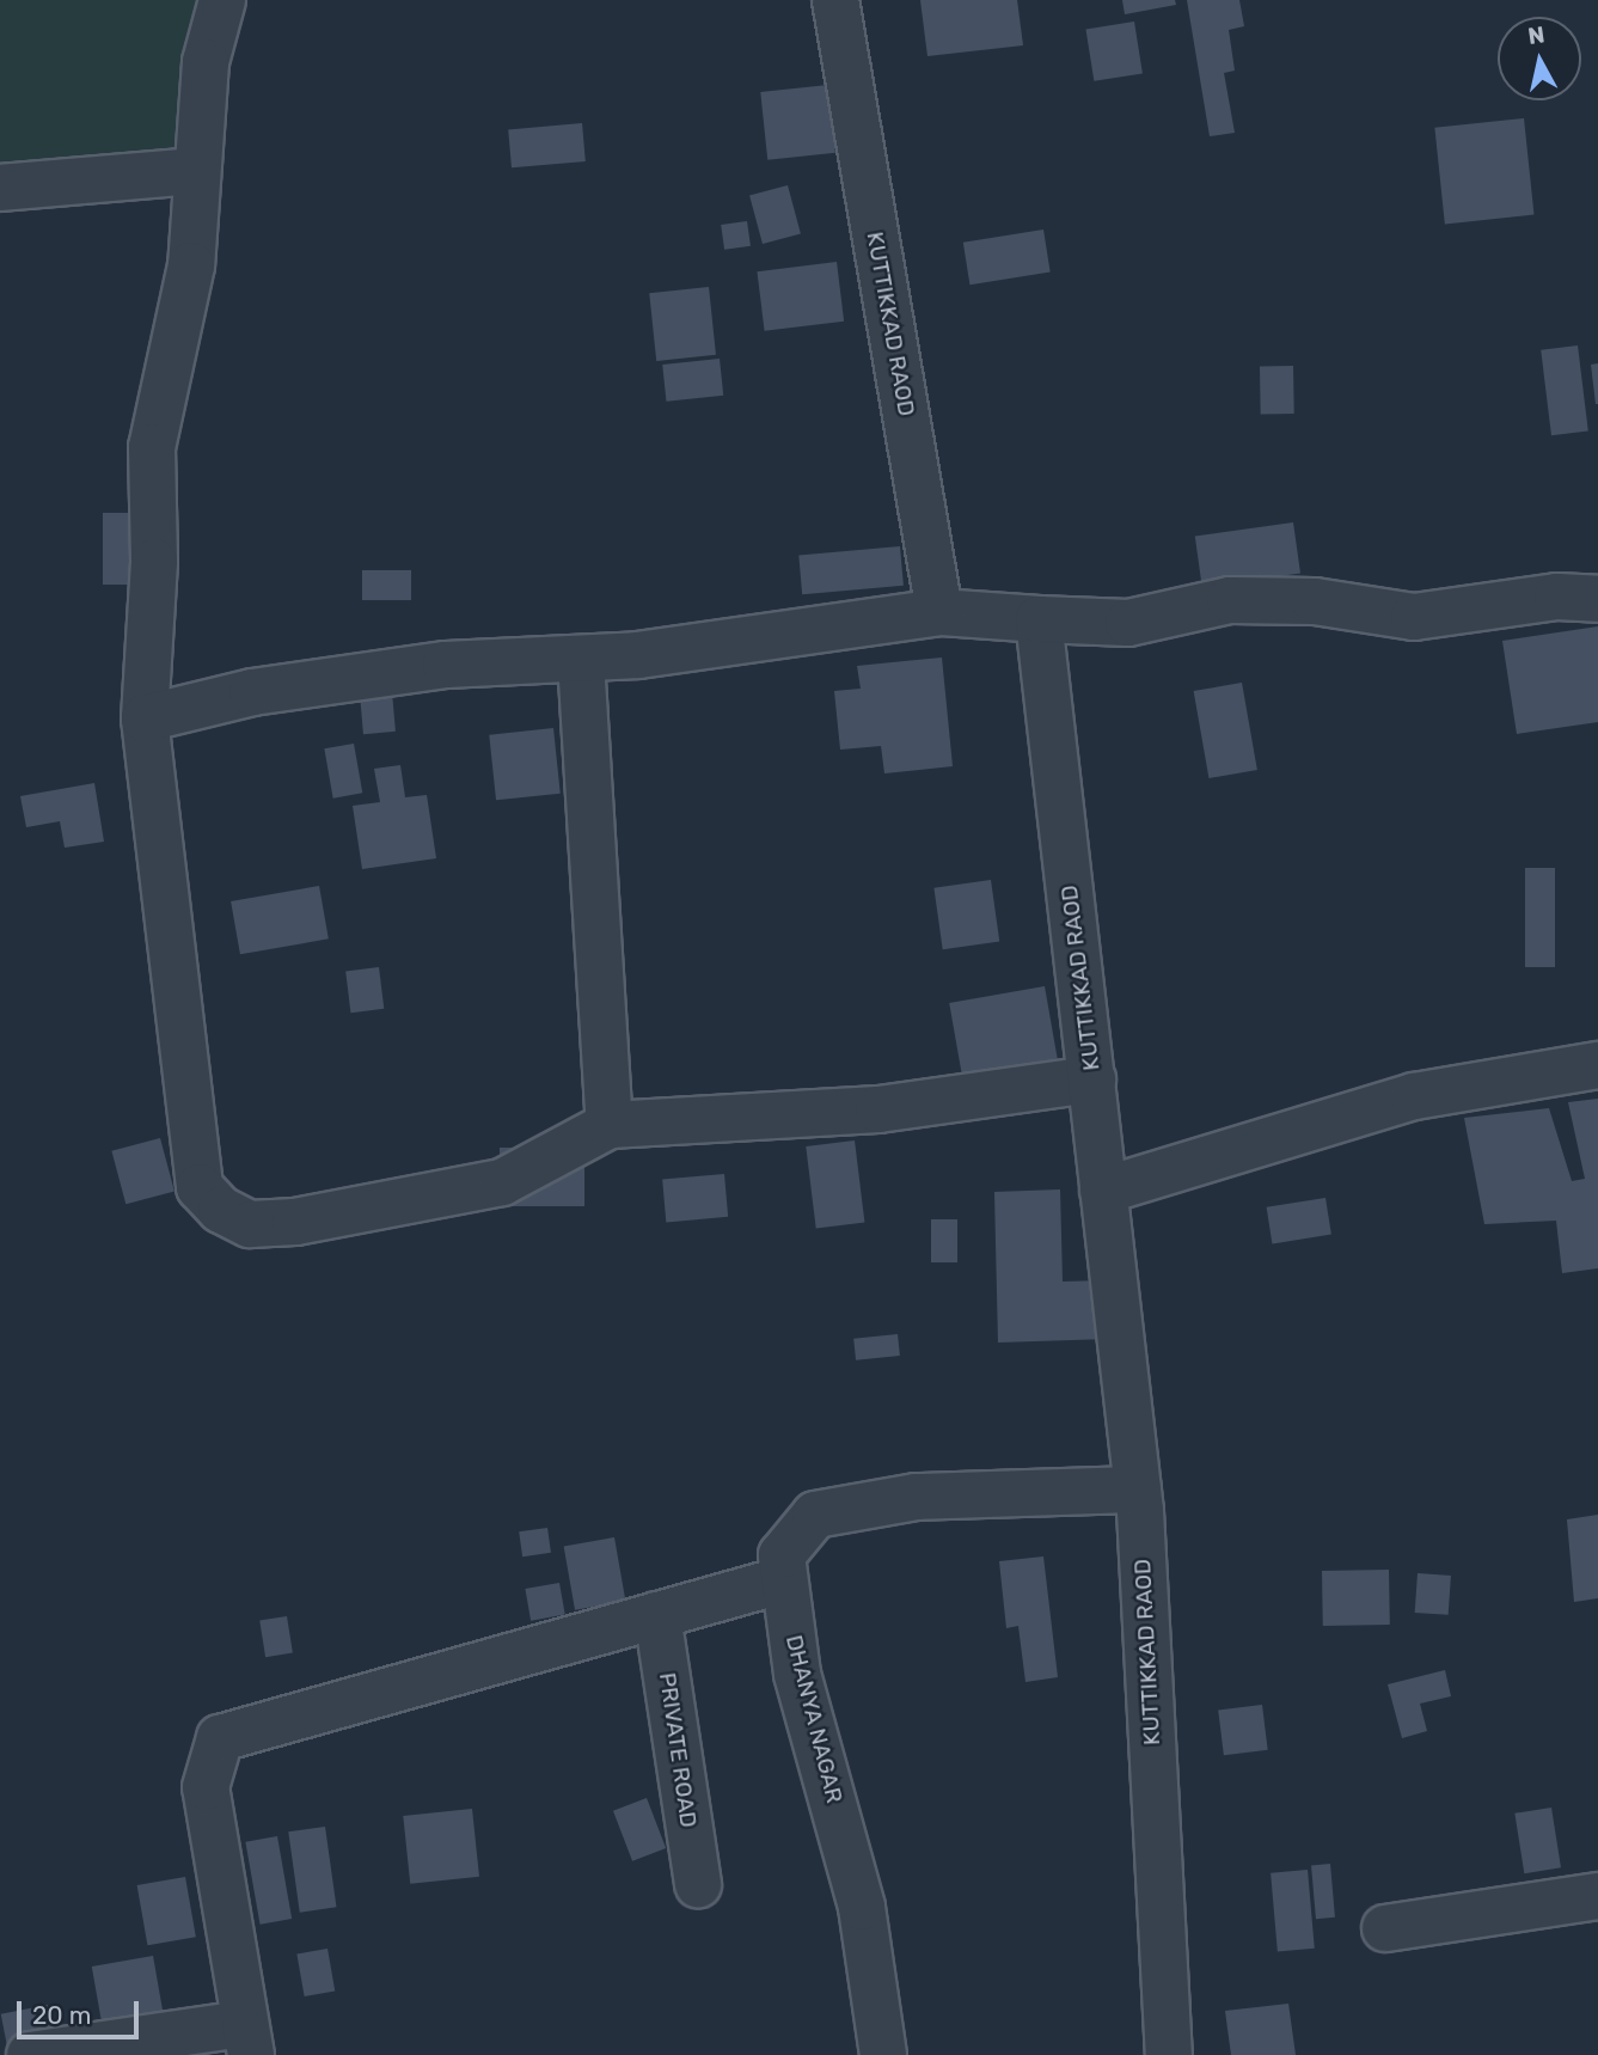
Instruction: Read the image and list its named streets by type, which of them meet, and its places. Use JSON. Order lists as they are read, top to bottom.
{
  "streets": {
    "street": ["KUTTIKKAD RAOD", "DHANYA NAGAR", "PRIVATE ROAD"]
  },
  "crossings": [
    ["KUTTIKKAD RAOD", "DHANYA NAGAR"]
  ],
  "scale_bar": "20 m",
  "north": "top"
}
